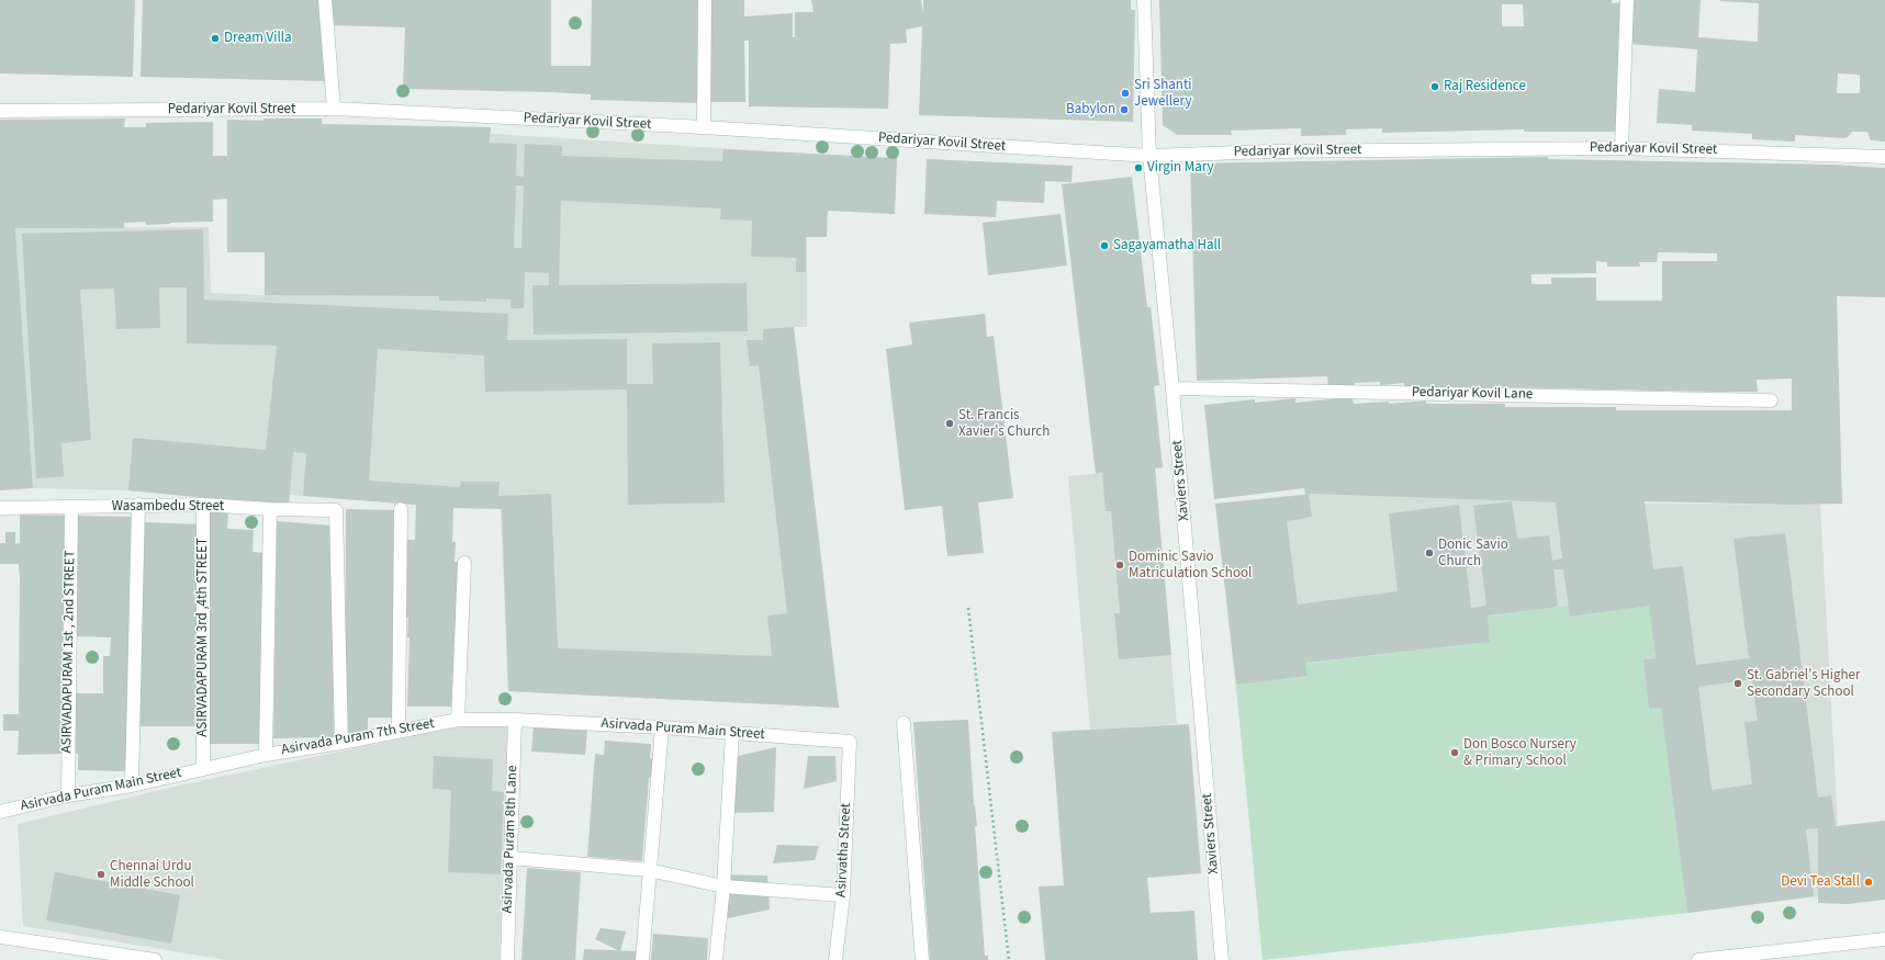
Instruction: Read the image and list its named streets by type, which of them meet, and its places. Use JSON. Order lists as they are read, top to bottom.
{
  "streets": {
    "street": [
      "Pedariyar Kovil Street",
      "Pedariyar Kovil Lane",
      "Xaviers Street",
      "Wasambedu Street",
      "ASIRVADAPURAM 3rd ,4th STREET",
      "ASIRVADAPURAM 1st , 2nd STREET",
      "Asirvada Puram Main Street",
      "Asirvada Puram 7th Street",
      "Asirvada Puram 8th Lane",
      "Asirvatha Street"
    ]
  },
  "crossings": [
    ["Pedariyar Kovil Street", "Xaviers Street"],
    ["Pedariyar Kovil Lane", "Xaviers Street"],
    ["Wasambedu Street", "ASIRVADAPURAM 3rd ,4th STREET"],
    ["Wasambedu Street", "ASIRVADAPURAM 1st , 2nd STREET"],
    ["Wasambedu Street", "Asirvada Puram 7th Street"],
    ["ASIRVADAPURAM 3rd ,4th STREET", "Asirvada Puram Main Street"],
    ["ASIRVADAPURAM 3rd ,4th STREET", "Asirvada Puram 7th Street"],
    ["ASIRVADAPURAM 1st , 2nd STREET", "Asirvada Puram Main Street"],
    ["Asirvada Puram Main Street", "Asirvada Puram 7th Street"],
    ["Asirvada Puram Main Street", "Asirvada Puram 8th Lane"],
    ["Asirvada Puram Main Street", "Asirvatha Street"],
    ["Asirvada Puram 7th Street", "Asirvada Puram 8th Lane"]
  ],
  "places": [
    "Dream Villa",
    "Raj Residence",
    "Sri Shanti Jewellery",
    "Babylon",
    "Virgin Mary",
    "Sagayamatha Hall",
    "St. Francis Xavier's Church",
    "Donic Savio Church",
    "Dominic Savio Matriculation School",
    "St. Gabriel's Higher Secondary School",
    "Don Bosco Nursery & Primary School",
    "Chennai Urdu Middle School",
    "Devi Tea Stall"
  ]
}
